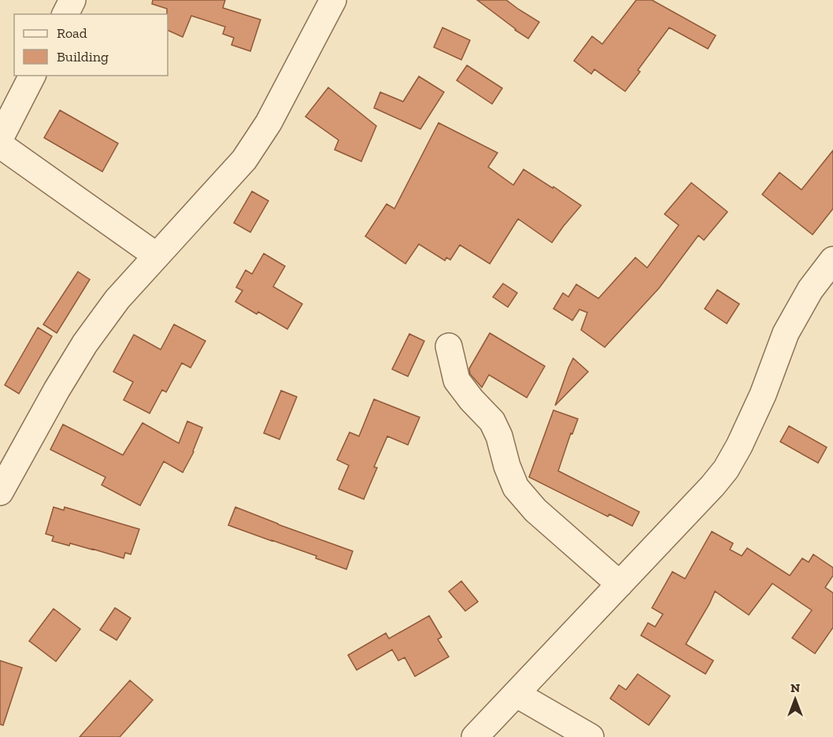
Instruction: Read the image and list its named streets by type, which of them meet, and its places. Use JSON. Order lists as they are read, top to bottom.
{
  "legend": ["Road", "Building"],
  "north": "top"
}
